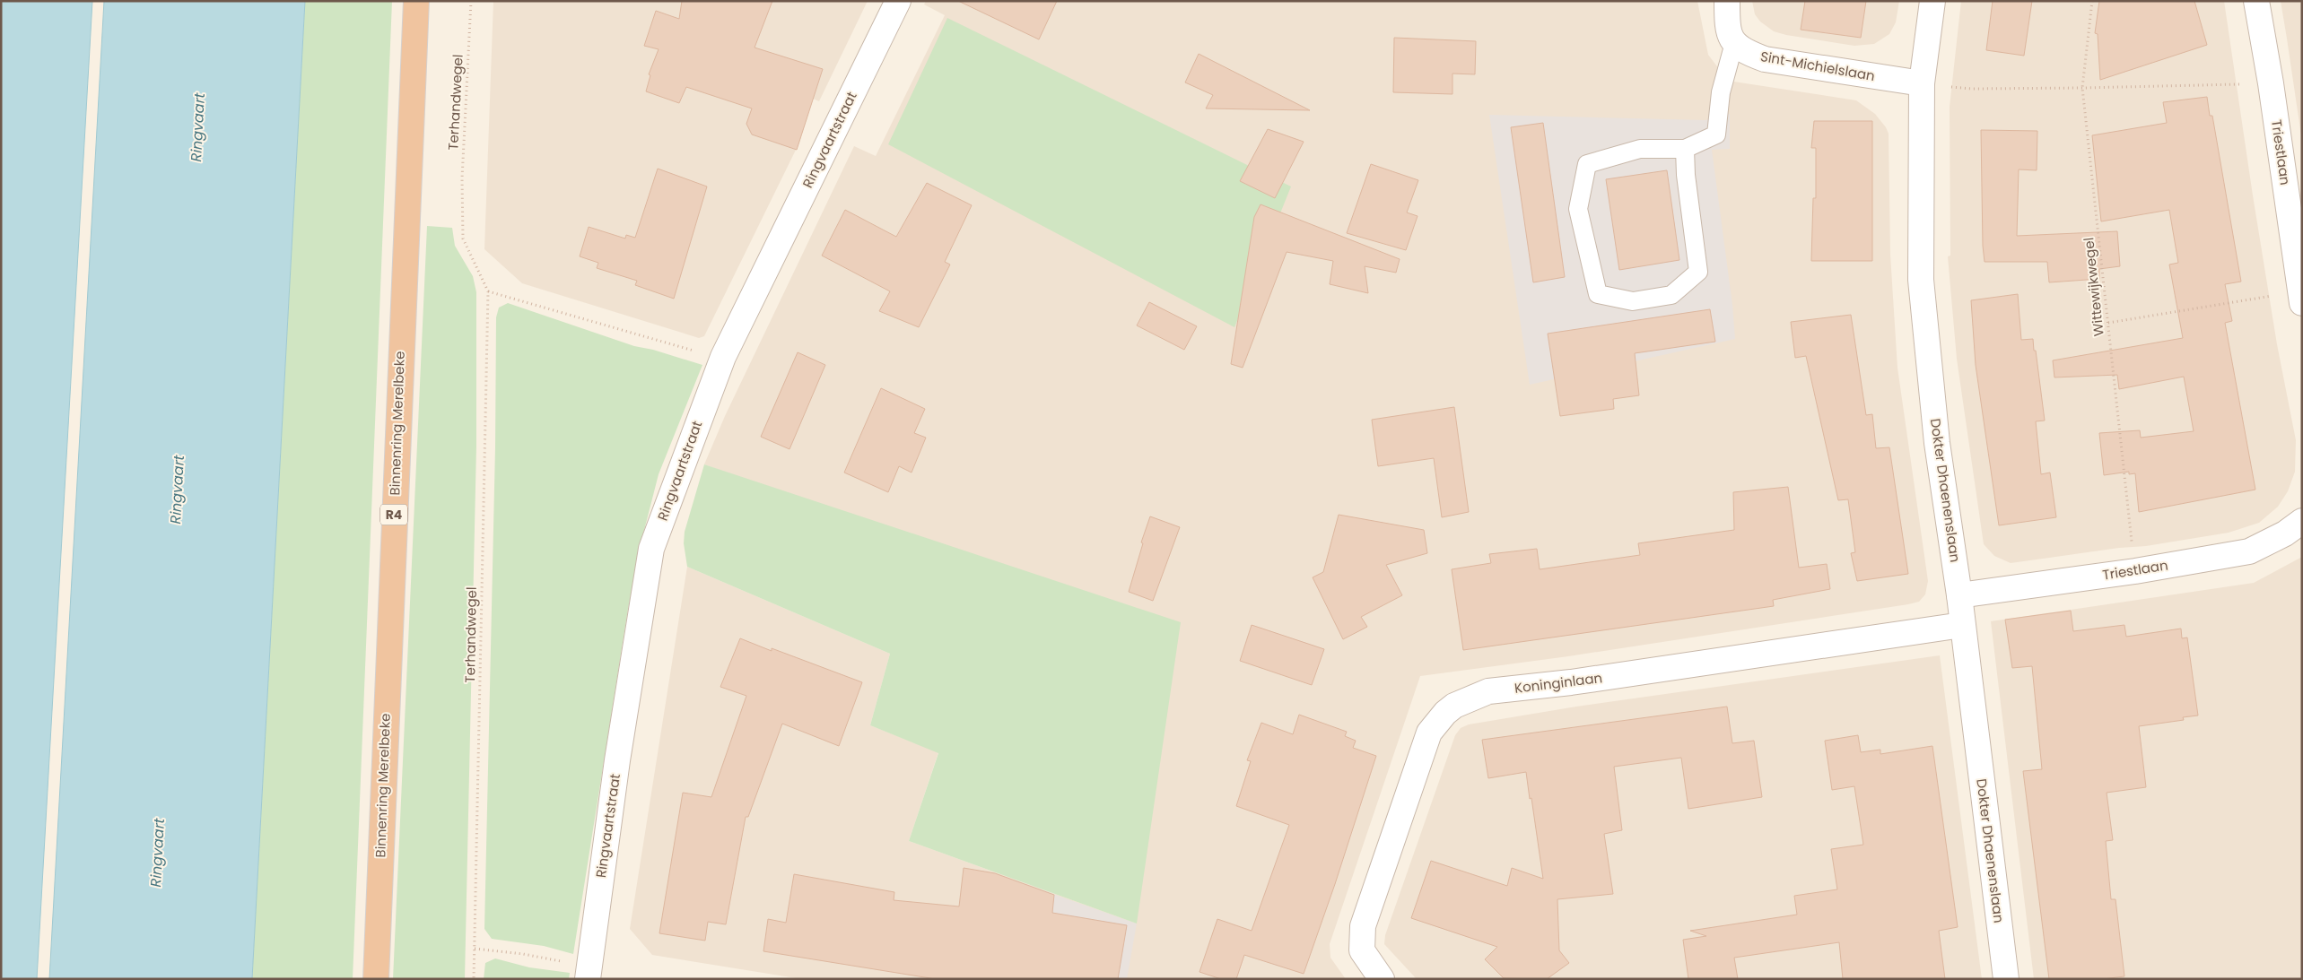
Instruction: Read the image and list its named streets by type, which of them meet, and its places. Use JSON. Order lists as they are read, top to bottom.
{
  "streets": {
    "highway": ["Binnenring Merelbeke", "R4"],
    "street": [
      "Sint-Michielslaan",
      "Ringvaartstraat",
      "Triestlaan",
      "Dokter Dhaenenslaan",
      "Koninginlaan"
    ],
    "path": ["Terhandwegel", "Wittewijkwegel"]
  },
  "crossings": [
    ["Sint-Michielslaan", "Dokter Dhaenenslaan"],
    ["Triestlaan", "Wittewijkwegel"],
    ["Triestlaan", "Dokter Dhaenenslaan"],
    ["Dokter Dhaenenslaan", "Koninginlaan"]
  ],
  "water": ["Ringvaart"]
}
